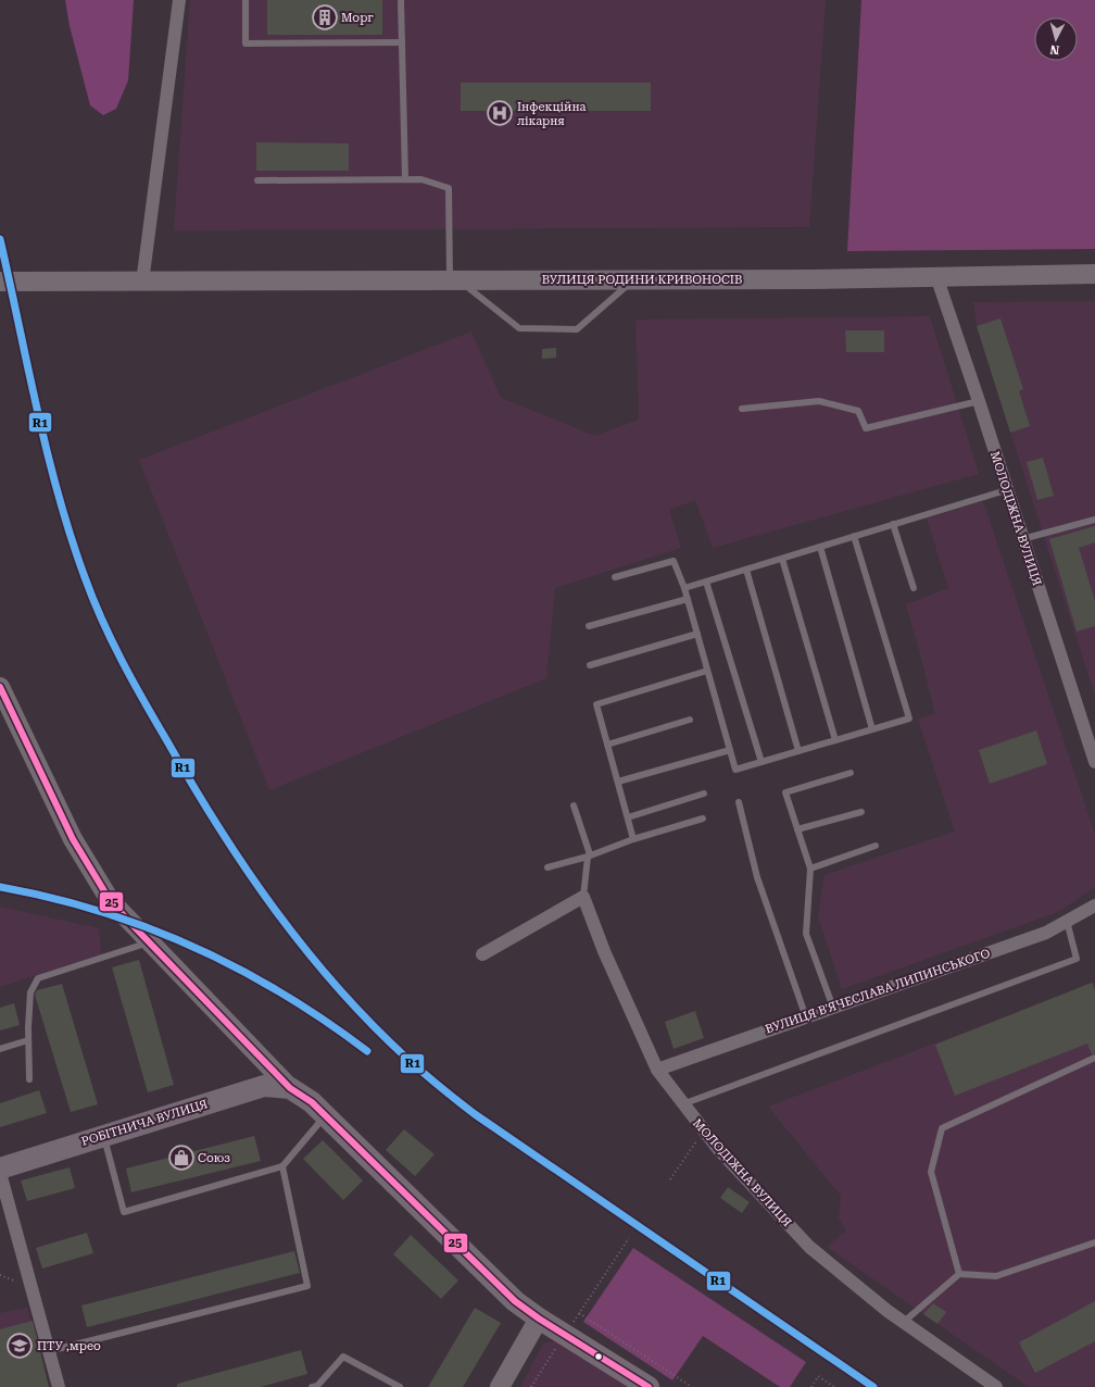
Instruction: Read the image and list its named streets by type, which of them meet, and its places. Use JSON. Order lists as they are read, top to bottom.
{
  "streets": {
    "main road": ["ВУЛИЦЯ РОДИНИ КРИВОНОСІВ", "РОБІТНИЧА ВУЛИЦЯ"],
    "street": ["МОЛОДІЖНА ВУЛИЦЯ", "ВУЛИЦЯ В'ЯЧЕСЛАВА ЛИПИНСЬКОГО"]
  },
  "crossings": [
    ["ВУЛИЦЯ РОДИНИ КРИВОНОСІВ", "МОЛОДІЖНА ВУЛИЦЯ"],
    ["МОЛОДІЖНА ВУЛИЦЯ", "ВУЛИЦЯ В'ЯЧЕСЛАВА ЛИПИНСЬКОГО"]
  ],
  "places": {
    "building": ["Морг"],
    "hospital": ["Інфекційна лікарня"],
    "shop": ["Союз"],
    "school or university": ["ПТУ ,мрео"]
  },
  "lines": ["transit line R1", "transit line 25"],
  "north": "bottom"
}
